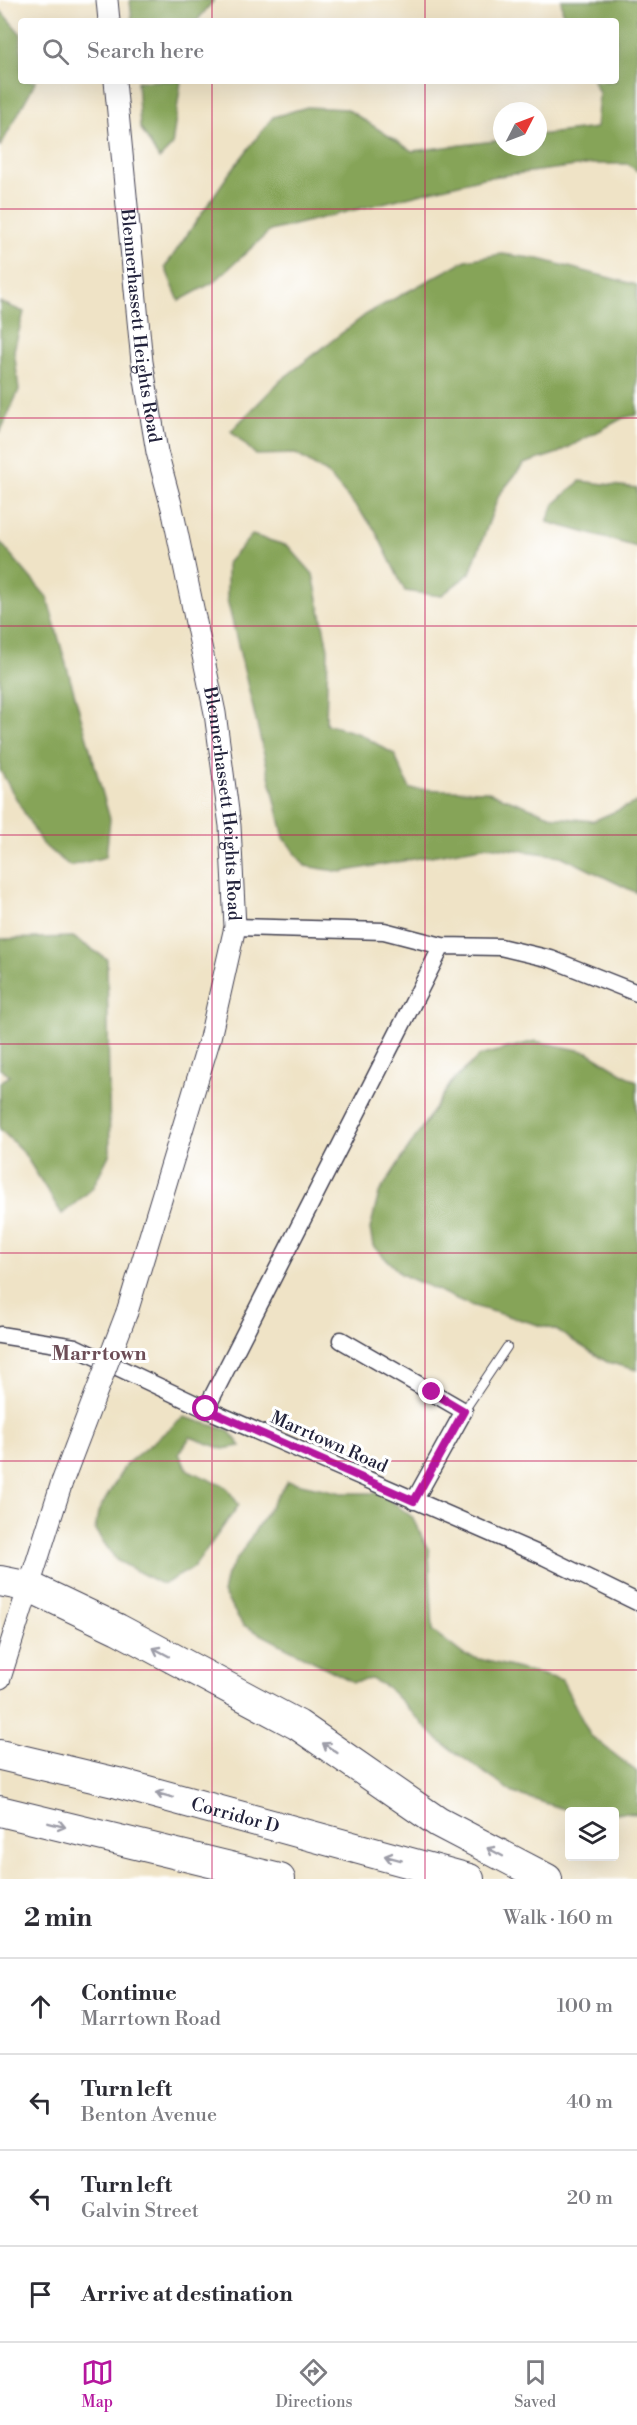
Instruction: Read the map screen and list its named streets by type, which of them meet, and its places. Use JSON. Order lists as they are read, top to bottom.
{
  "streets": {
    "highway": ["Corridor D"],
    "street": ["Blennerhassett Heights Road", "Marrtown Road"]
  },
  "districts": ["Marrtown"],
  "north": "top right",
  "page": {
    "search": "Search here",
    "heading": ["2 min", "Walk · 160 m"],
    "list": [
      ["Continue", "Marrtown Road", "100 m"],
      ["Turn left", "Benton Avenue", "40 m"],
      ["Turn left", "Galvin Street", "20 m"],
      "Arrive at destination"
    ],
    "nav": ["Map", "Directions", "Saved"]
  }
}
